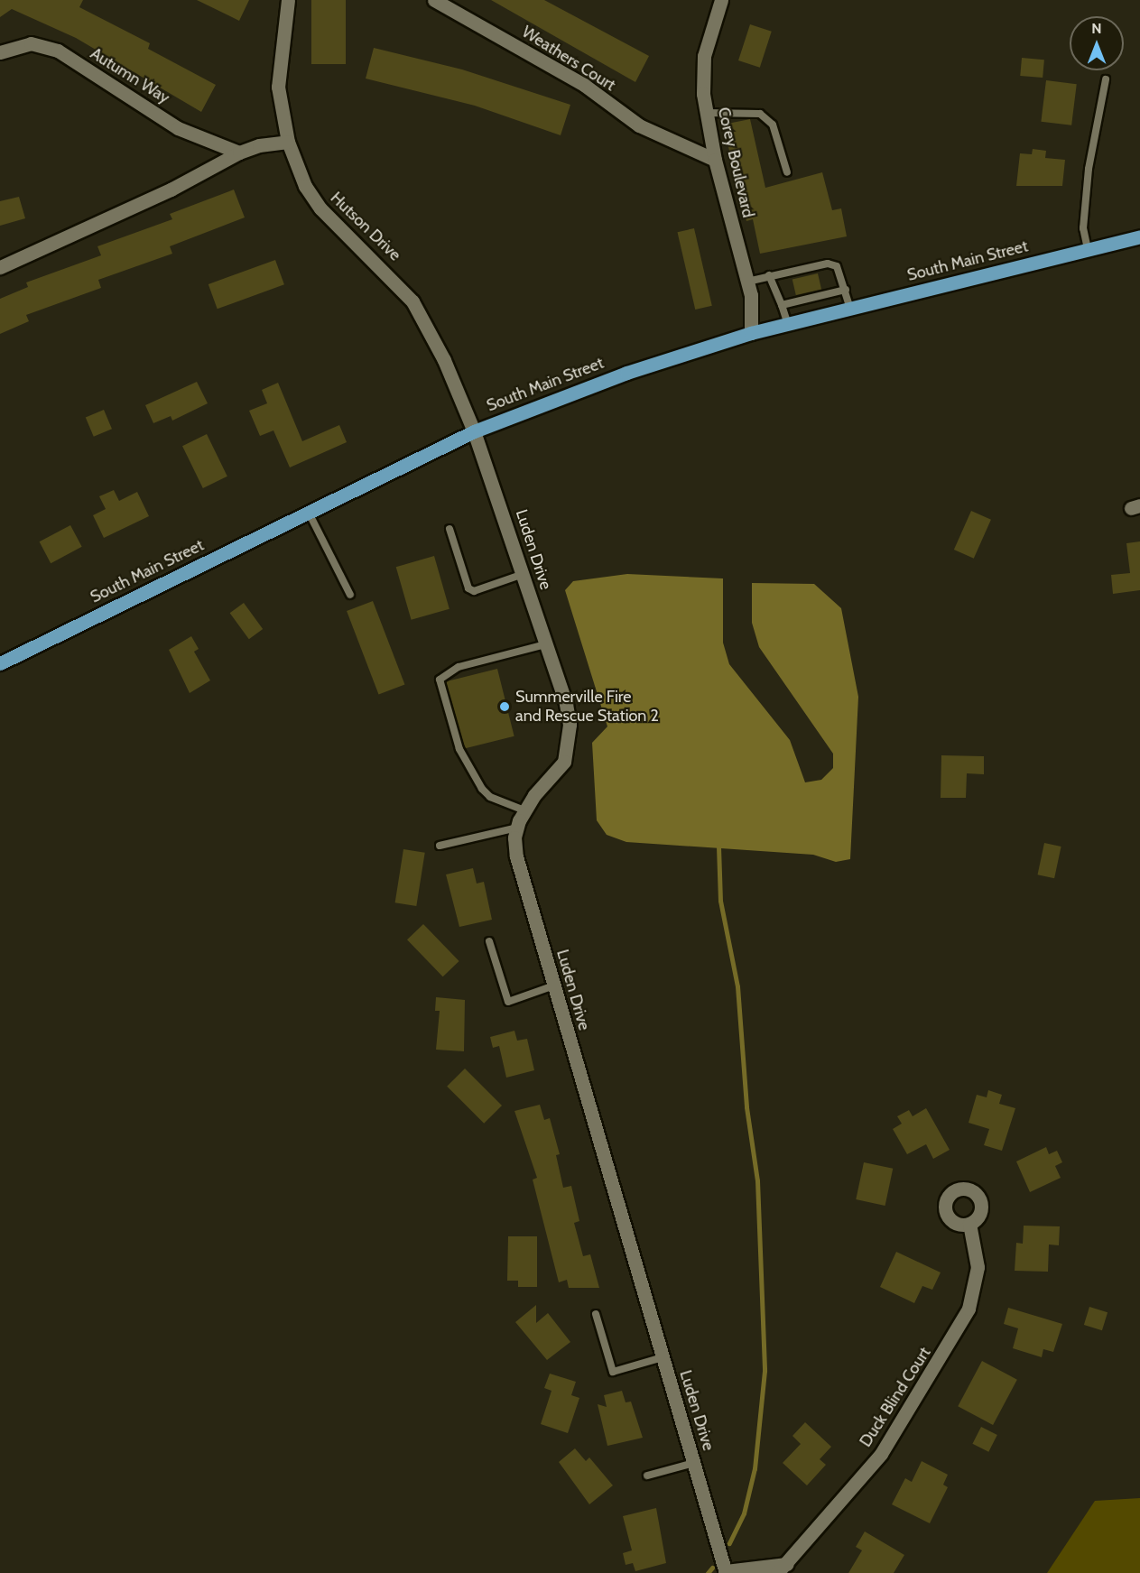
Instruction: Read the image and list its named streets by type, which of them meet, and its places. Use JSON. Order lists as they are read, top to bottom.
{
  "streets": {
    "main road": ["South Main Street"],
    "street": [
      "Weathers Court",
      "Autumn Way",
      "Corey Boulevard",
      "Hutson Drive",
      "Luden Drive",
      "Duck Blind Court"
    ]
  },
  "crossings": [
    ["Weathers Court", "Corey Boulevard"],
    ["Corey Boulevard", "South Main Street"],
    ["Hutson Drive", "South Main Street"],
    ["Hutson Drive", "Luden Drive"],
    ["South Main Street", "Luden Drive"]
  ],
  "places": ["Summerville Fire and Rescue Station 2"],
  "north": "top"
}
